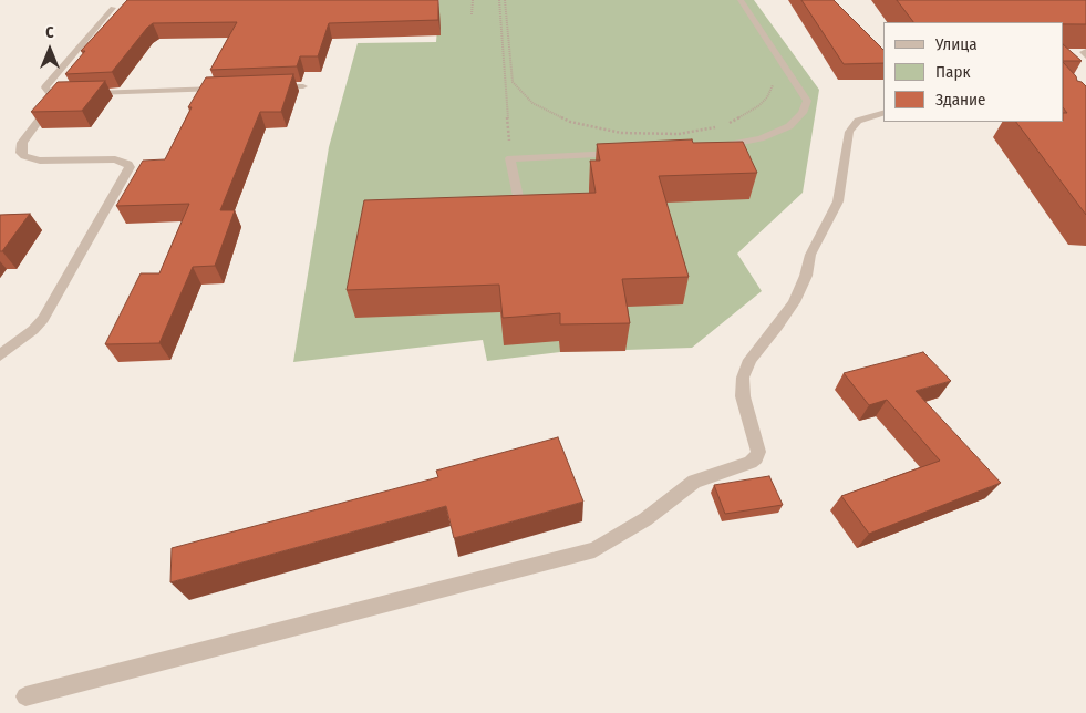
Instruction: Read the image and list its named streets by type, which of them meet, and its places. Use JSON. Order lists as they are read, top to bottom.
{
  "legend": ["Улица", "Парк", "Здание"],
  "north": "top"
}
